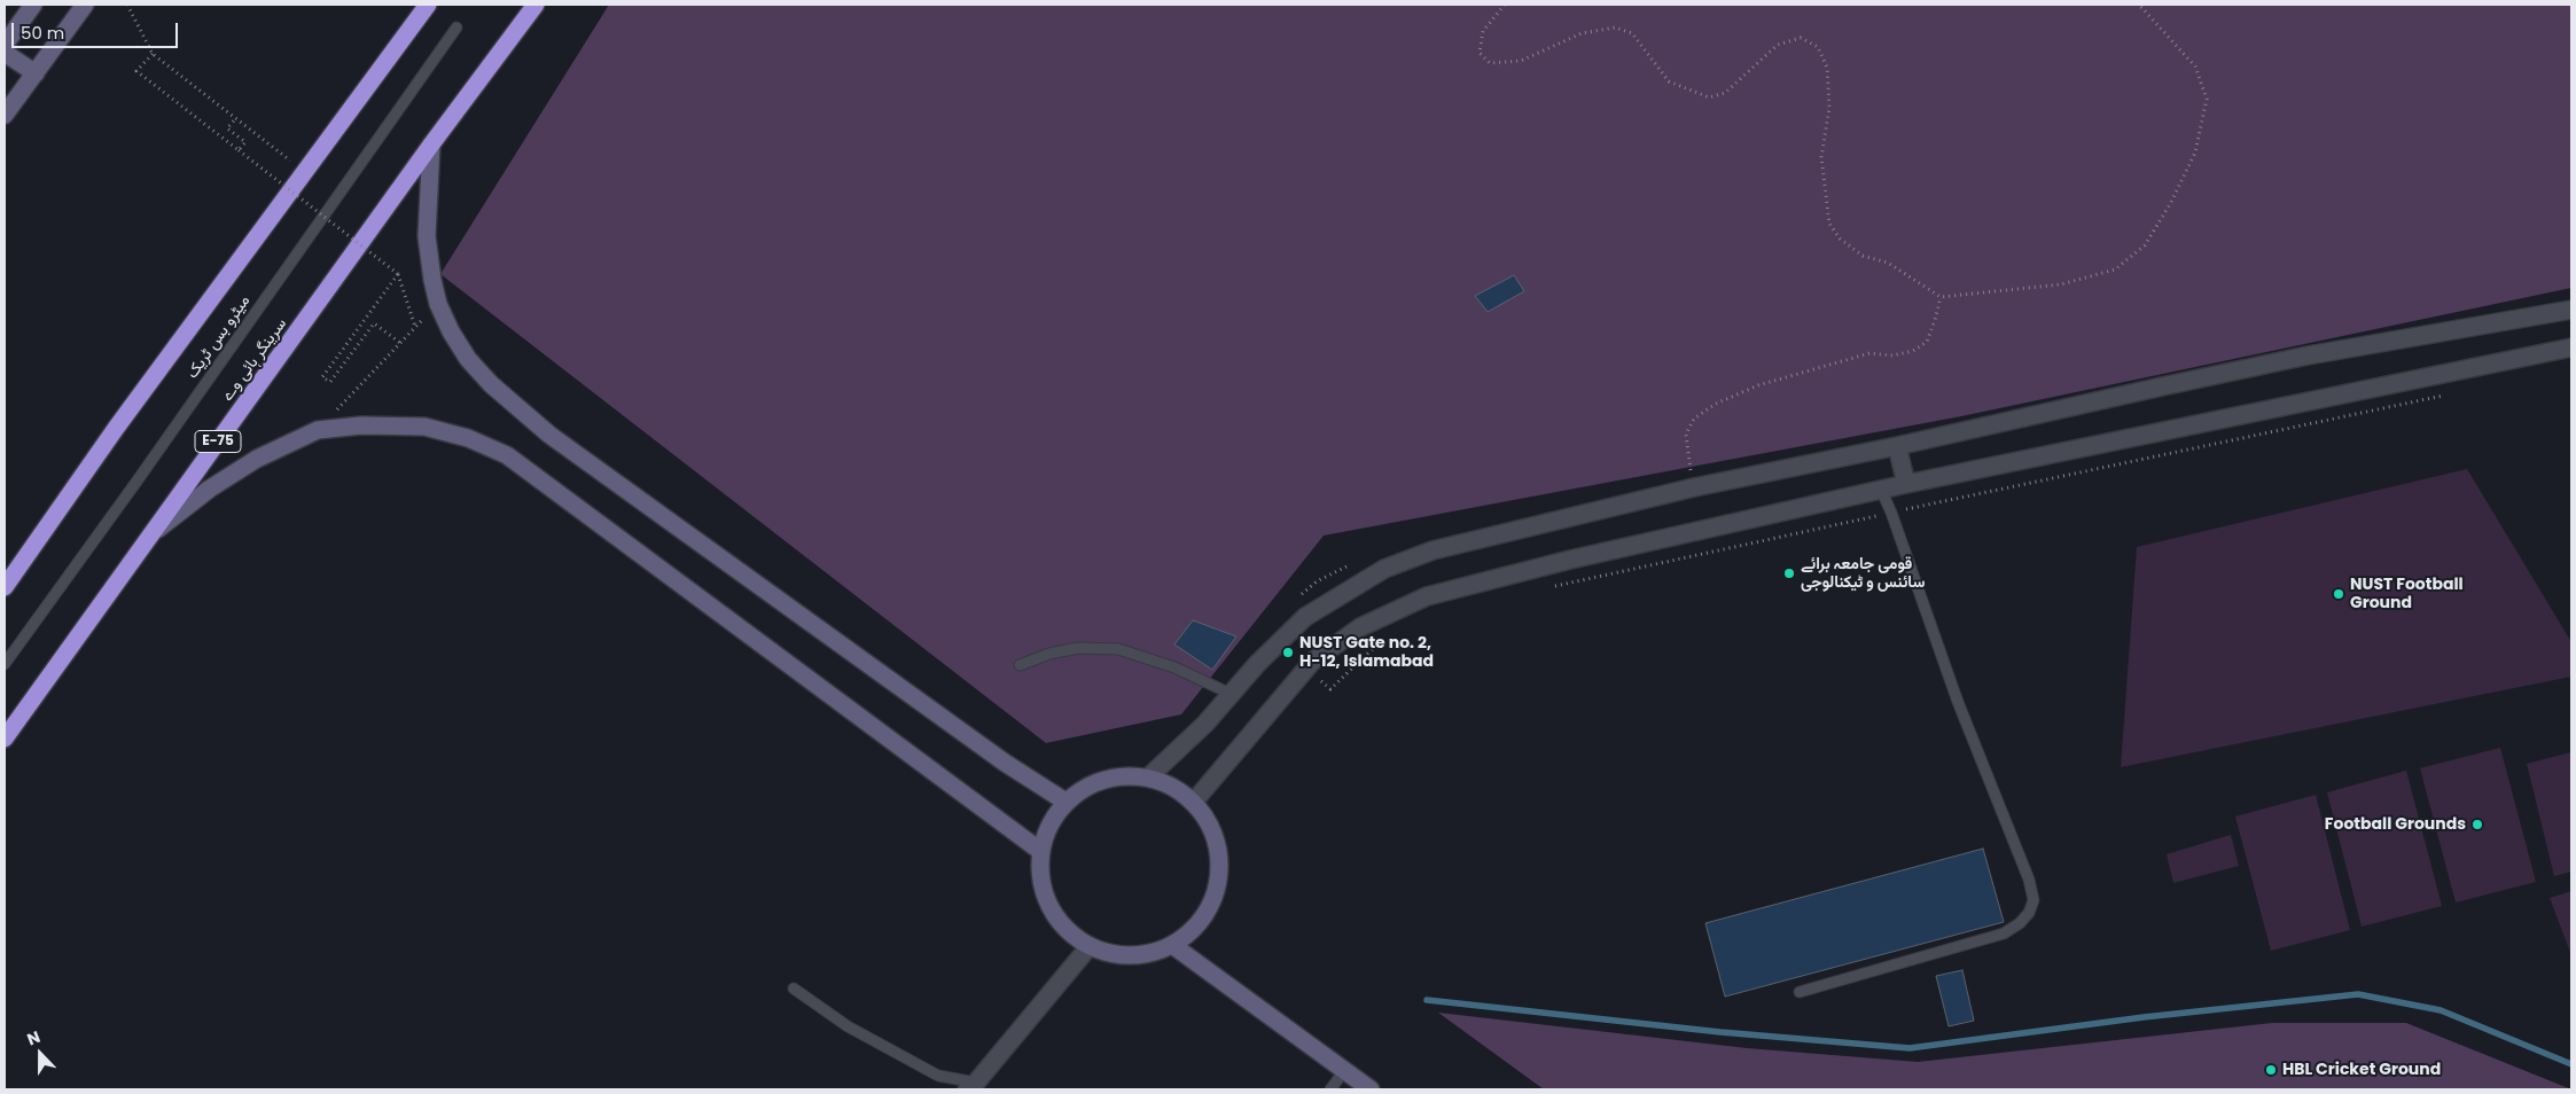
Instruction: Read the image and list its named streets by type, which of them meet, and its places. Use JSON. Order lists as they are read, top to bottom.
{
  "streets": {
    "highway": ["سرینگر ہائی وے", "E-75"],
    "lane": ["میٹرو بس ٹریک"]
  },
  "places": [
    "قومی جامعہ برائے سائنس و ٹیکنالوجی",
    "NUST Football Ground",
    "NUST Gate no. 2, H-12, Islamabad",
    "Football Grounds",
    "HBL Cricket Ground"
  ],
  "scale_bar": "50 m",
  "north": "top"
}
